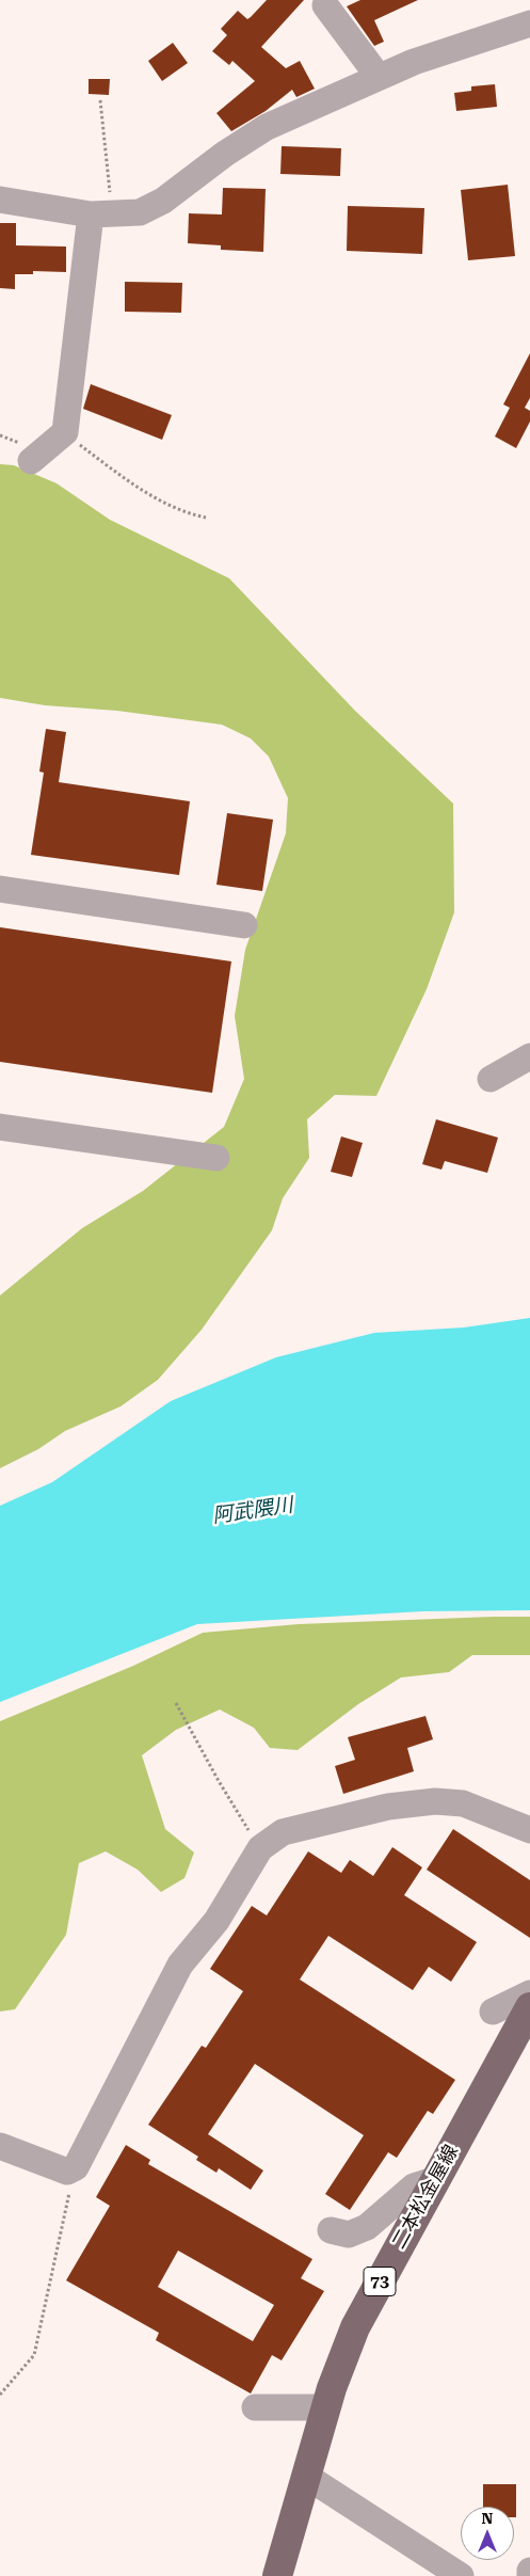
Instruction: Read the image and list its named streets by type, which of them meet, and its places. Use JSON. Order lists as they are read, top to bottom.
{
  "streets": {
    "main road": ["二本松金屋線", "73"]
  },
  "water": ["阿武隈川"],
  "north": "top"
}
